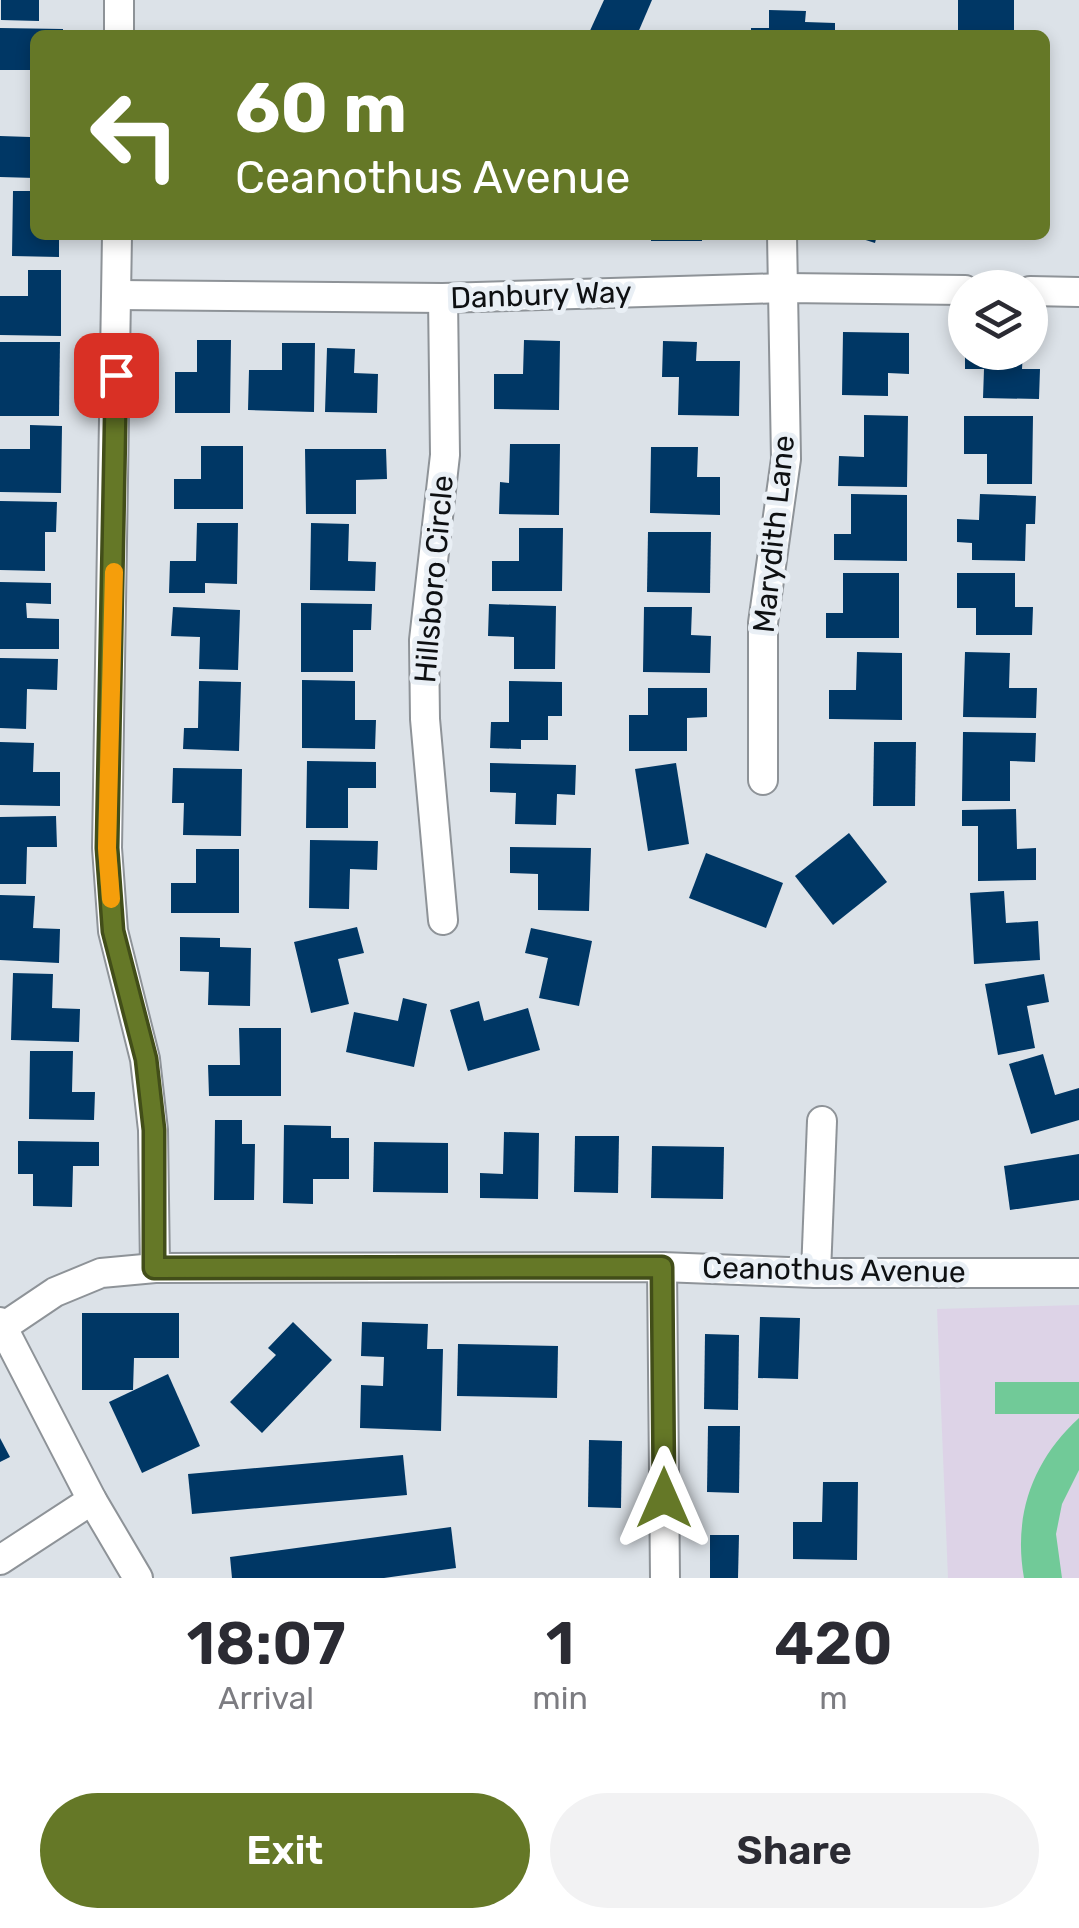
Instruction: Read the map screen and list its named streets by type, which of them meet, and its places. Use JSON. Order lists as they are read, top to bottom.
{
  "streets": {
    "street": [
      "Danbury Way",
      "Marydith Lane",
      "Hillsboro Circle",
      "Ceanothus Avenue"
    ]
  },
  "crossings": [
    ["Danbury Way", "Marydith Lane"],
    ["Danbury Way", "Hillsboro Circle"]
  ],
  "page": {
    "turn": ["60 m", "Ceanothus Avenue"],
    "eta": [
      "18:07",
      "Arrival",
      "1",
      "min",
      "420",
      "m"
    ],
    "buttons": ["Exit", "Share"]
  }
}
